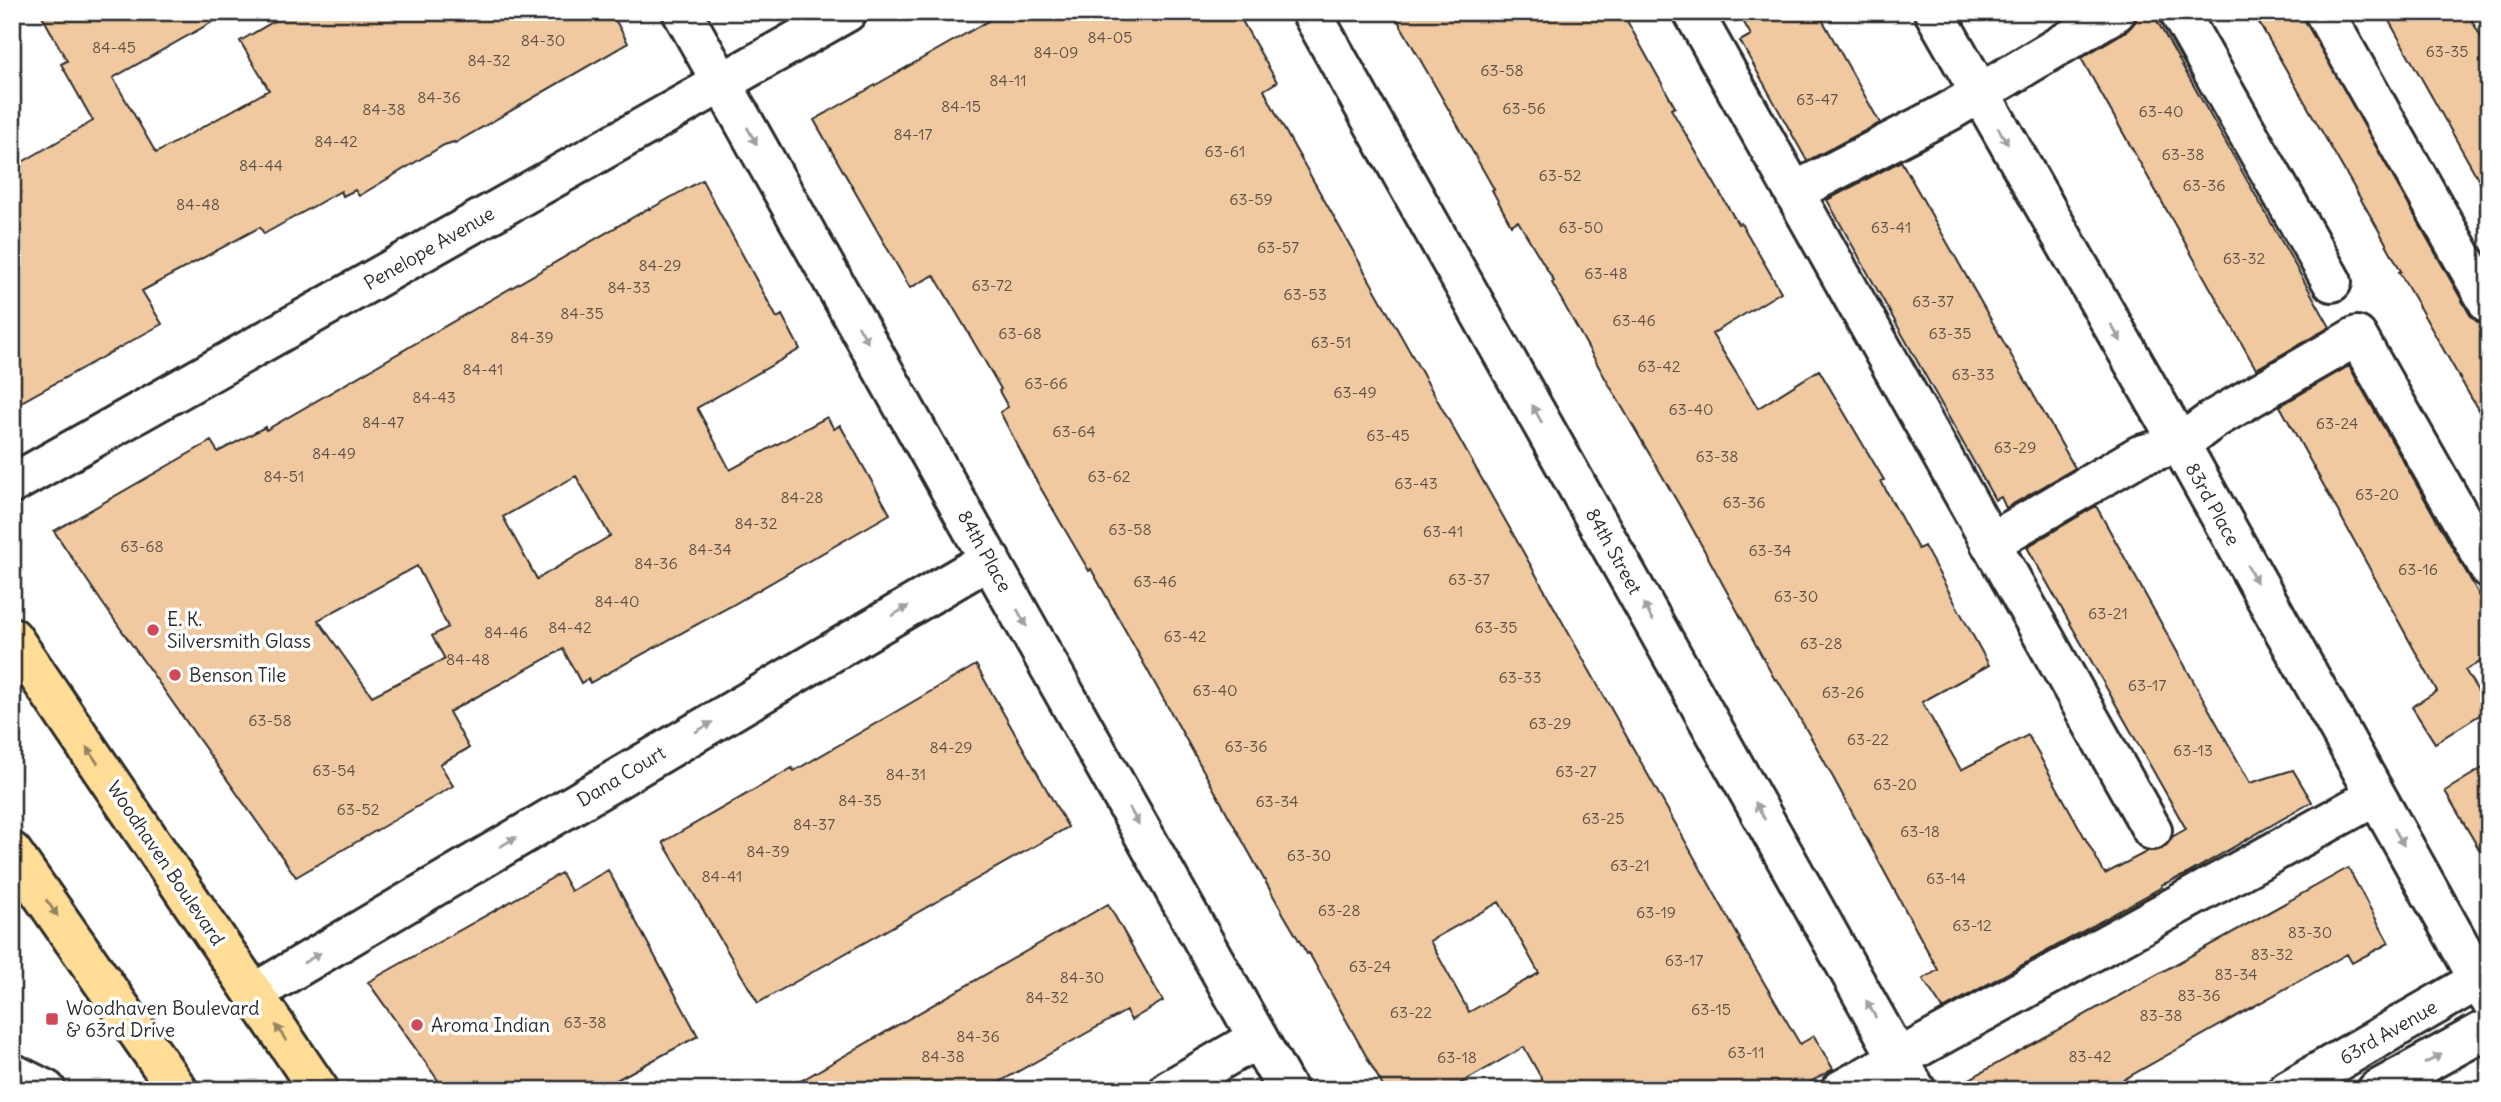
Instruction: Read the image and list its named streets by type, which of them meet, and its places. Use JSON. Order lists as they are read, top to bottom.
{
  "streets": {
    "main road": ["Woodhaven Boulevard"],
    "street": [
      "Penelope Avenue",
      "83rd Place",
      "84th Place",
      "84th Street",
      "Dana Court",
      "63rd Avenue"
    ]
  },
  "crossings": [
    ["Penelope Avenue", "84th Place"],
    ["83rd Place", "63rd Avenue"],
    ["84th Place", "Dana Court"],
    ["Dana Court", "Woodhaven Boulevard"]
  ],
  "one_way": ["84th Place", "Dana Court"],
  "places": {
    "other": ["E. K. Silversmith Glass", "Benson Tile", "Aroma Indian"],
    "transit": ["Woodhaven Boulevard & 63rd Drive"]
  },
  "house_numbers": [
    "84-05",
    "84-30",
    "84-45",
    "63-35",
    "84-09",
    "84-32",
    "63-58",
    "84-11",
    "84-36",
    "63-47",
    "84-15",
    "63-56",
    "84-38",
    "63-40",
    "84-17",
    "84-42",
    "63-61",
    "63-38",
    "84-44",
    "63-52",
    "63-36",
    "63-59",
    "84-48",
    "63-50",
    "63-41",
    "63-57",
    "63-32",
    "84-29",
    "63-48",
    "63-72",
    "84-33",
    "63-53",
    "63-37",
    "84-35",
    "63-46",
    "63-68",
    "63-35",
    "84-39",
    "63-51",
    "63-42",
    "84-41",
    "63-33",
    "63-66",
    "63-49",
    "84-43",
    "63-40",
    "84-47",
    "63-24",
    "63-64",
    "63-45",
    "63-29",
    "84-49",
    "63-38",
    "84-51",
    "63-62",
    "63-43",
    "63-20",
    "84-28",
    "63-36",
    "84-32",
    "63-58",
    "63-41",
    "63-68",
    "84-34",
    "63-34",
    "84-36",
    "63-16",
    "63-37",
    "63-46",
    "63-30",
    "84-40",
    "63-21",
    "84-42",
    "63-35",
    "84-46",
    "63-42",
    "63-28",
    "84-48",
    "63-33",
    "63-17",
    "63-40",
    "63-26",
    "63-58",
    "63-29",
    "63-22",
    "63-36",
    "84-29",
    "63-13",
    "63-54",
    "63-27",
    "84-31",
    "63-20",
    "84-35",
    "63-34",
    "63-52",
    "63-25",
    "84-37",
    "63-18",
    "84-39",
    "63-30",
    "63-21",
    "84-41",
    "63-14",
    "63-28",
    "63-19",
    "63-12",
    "83-30",
    "83-32",
    "63-17",
    "63-24",
    "83-34",
    "84-30",
    "83-36",
    "84-32",
    "63-15",
    "63-22",
    "83-38",
    "63-38",
    "84-36",
    "63-11",
    "84-38",
    "83-42",
    "63-18"
  ]
}
